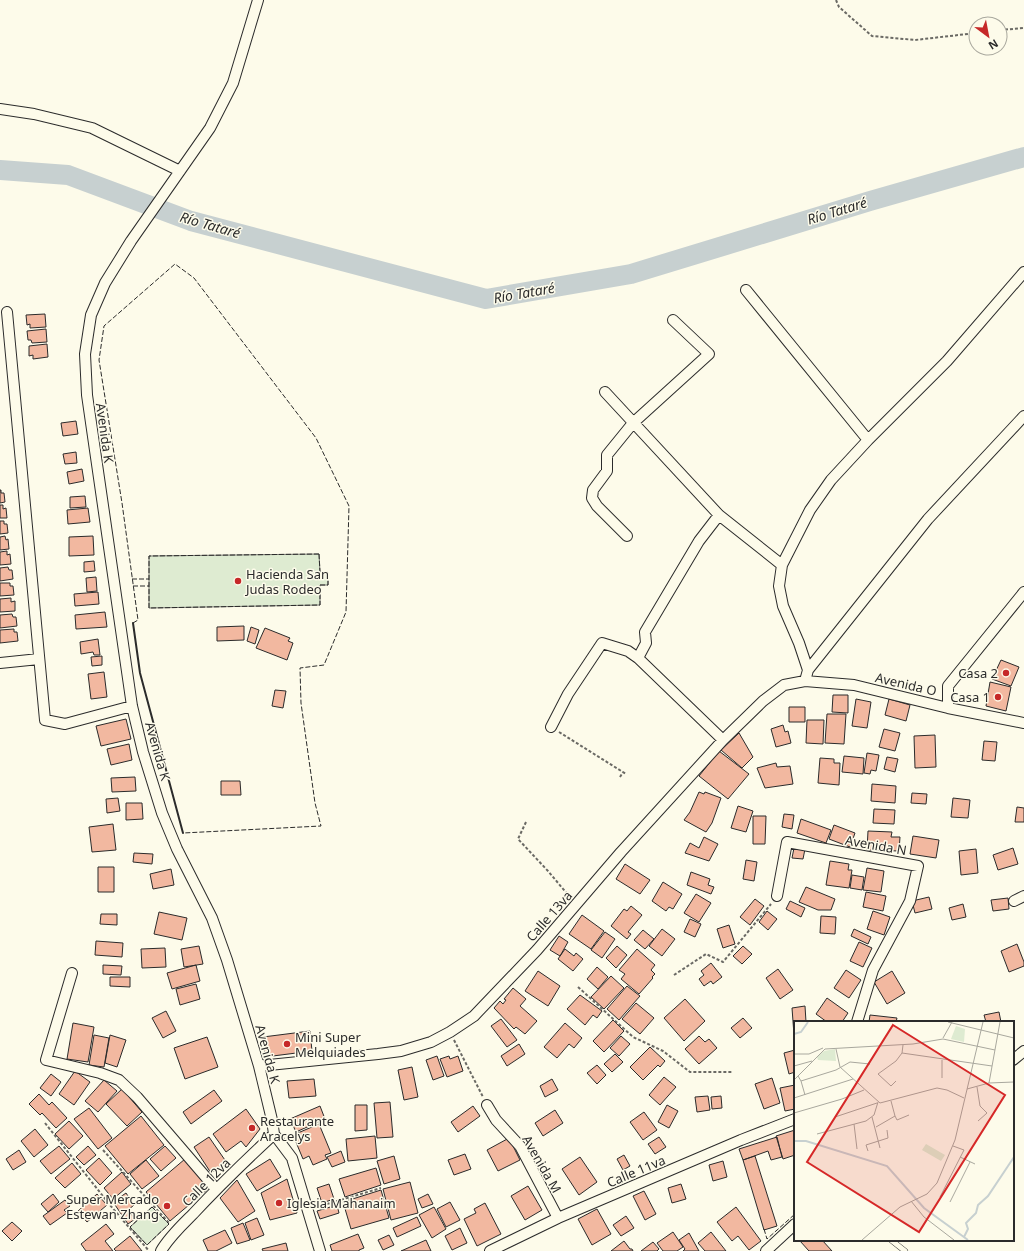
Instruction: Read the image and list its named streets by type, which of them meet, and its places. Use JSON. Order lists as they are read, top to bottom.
{
  "streets": {
    "street": [
      "Avenida K",
      "Avenida O",
      "Avenida N",
      "Calle 13va",
      "Avenida M",
      "Calle 11va",
      "Calle 12va"
    ]
  },
  "crossings": [
    ["Avenida K", "Calle 13va"],
    ["Avenida K", "Calle 12va"],
    ["Avenida O", "Calle 13va"],
    ["Avenida M", "Calle 11va"]
  ],
  "water": ["Río Tataré"],
  "places": [
    "Hacienda San Judas Rodeo",
    "Casa 2",
    "Casa 1",
    "Mini Super Melquiades",
    "Restaurante Aracelys",
    "Iglesia Mahanaim",
    "Super Mercado Estewan Zhang"
  ],
  "north": "bottom right"
}
